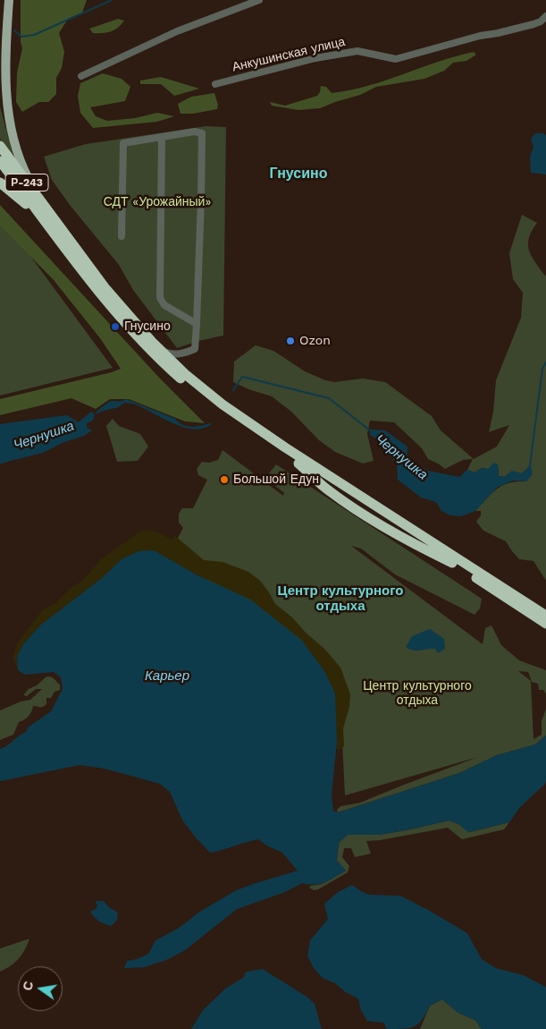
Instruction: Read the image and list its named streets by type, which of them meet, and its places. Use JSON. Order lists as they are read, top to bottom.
{
  "streets": {
    "highway": ["Р-243"],
    "street": ["Анкушинская улица"]
  },
  "districts": ["Гнусино", "Центр культурного отдыха"],
  "water": ["Чернушка", "Карьер"],
  "parks": ["СДТ «Урожайный»", "Центр культурного отдыха"],
  "places": ["Гнусино", "Ozon", "Большой Едун"],
  "north": "left"
}
